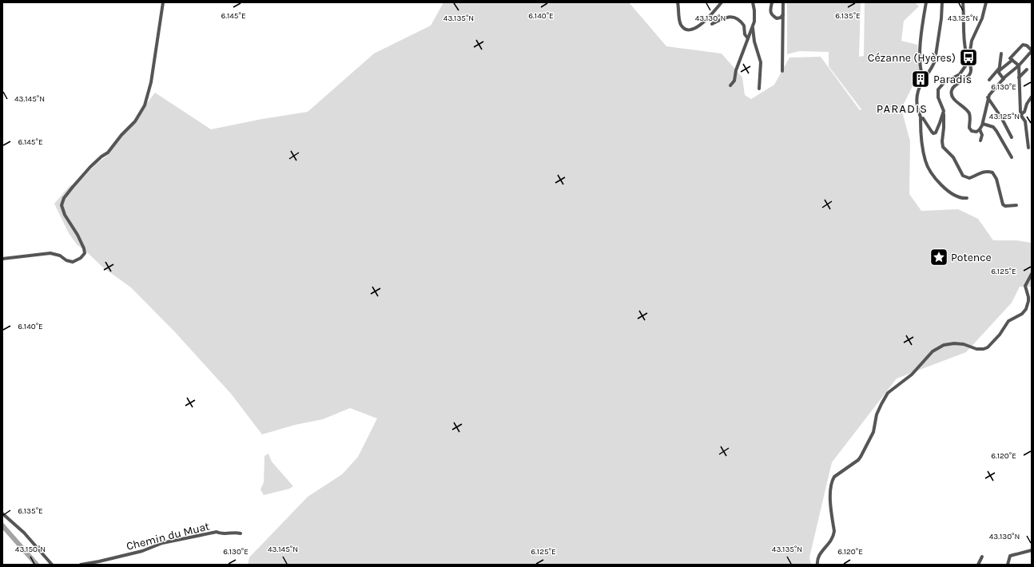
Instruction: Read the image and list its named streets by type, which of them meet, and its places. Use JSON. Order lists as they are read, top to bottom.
{
  "streets": {
    "street": ["Chemin du Muat"]
  },
  "districts": ["PARADIS"],
  "places": {
    "bus stop": ["Cézanne (Hyères)"],
    "building": ["Paradis"],
    "place": ["Potence"]
  },
  "coordinates": [
    "6.145°E",
    "6.140°E",
    "6.135°E",
    "43.125°N",
    "43.135°N",
    "43.130°N",
    "6.130°E",
    "43.145°N",
    "6.125°E",
    "6.120°E",
    "43.150°N"
  ]
}
